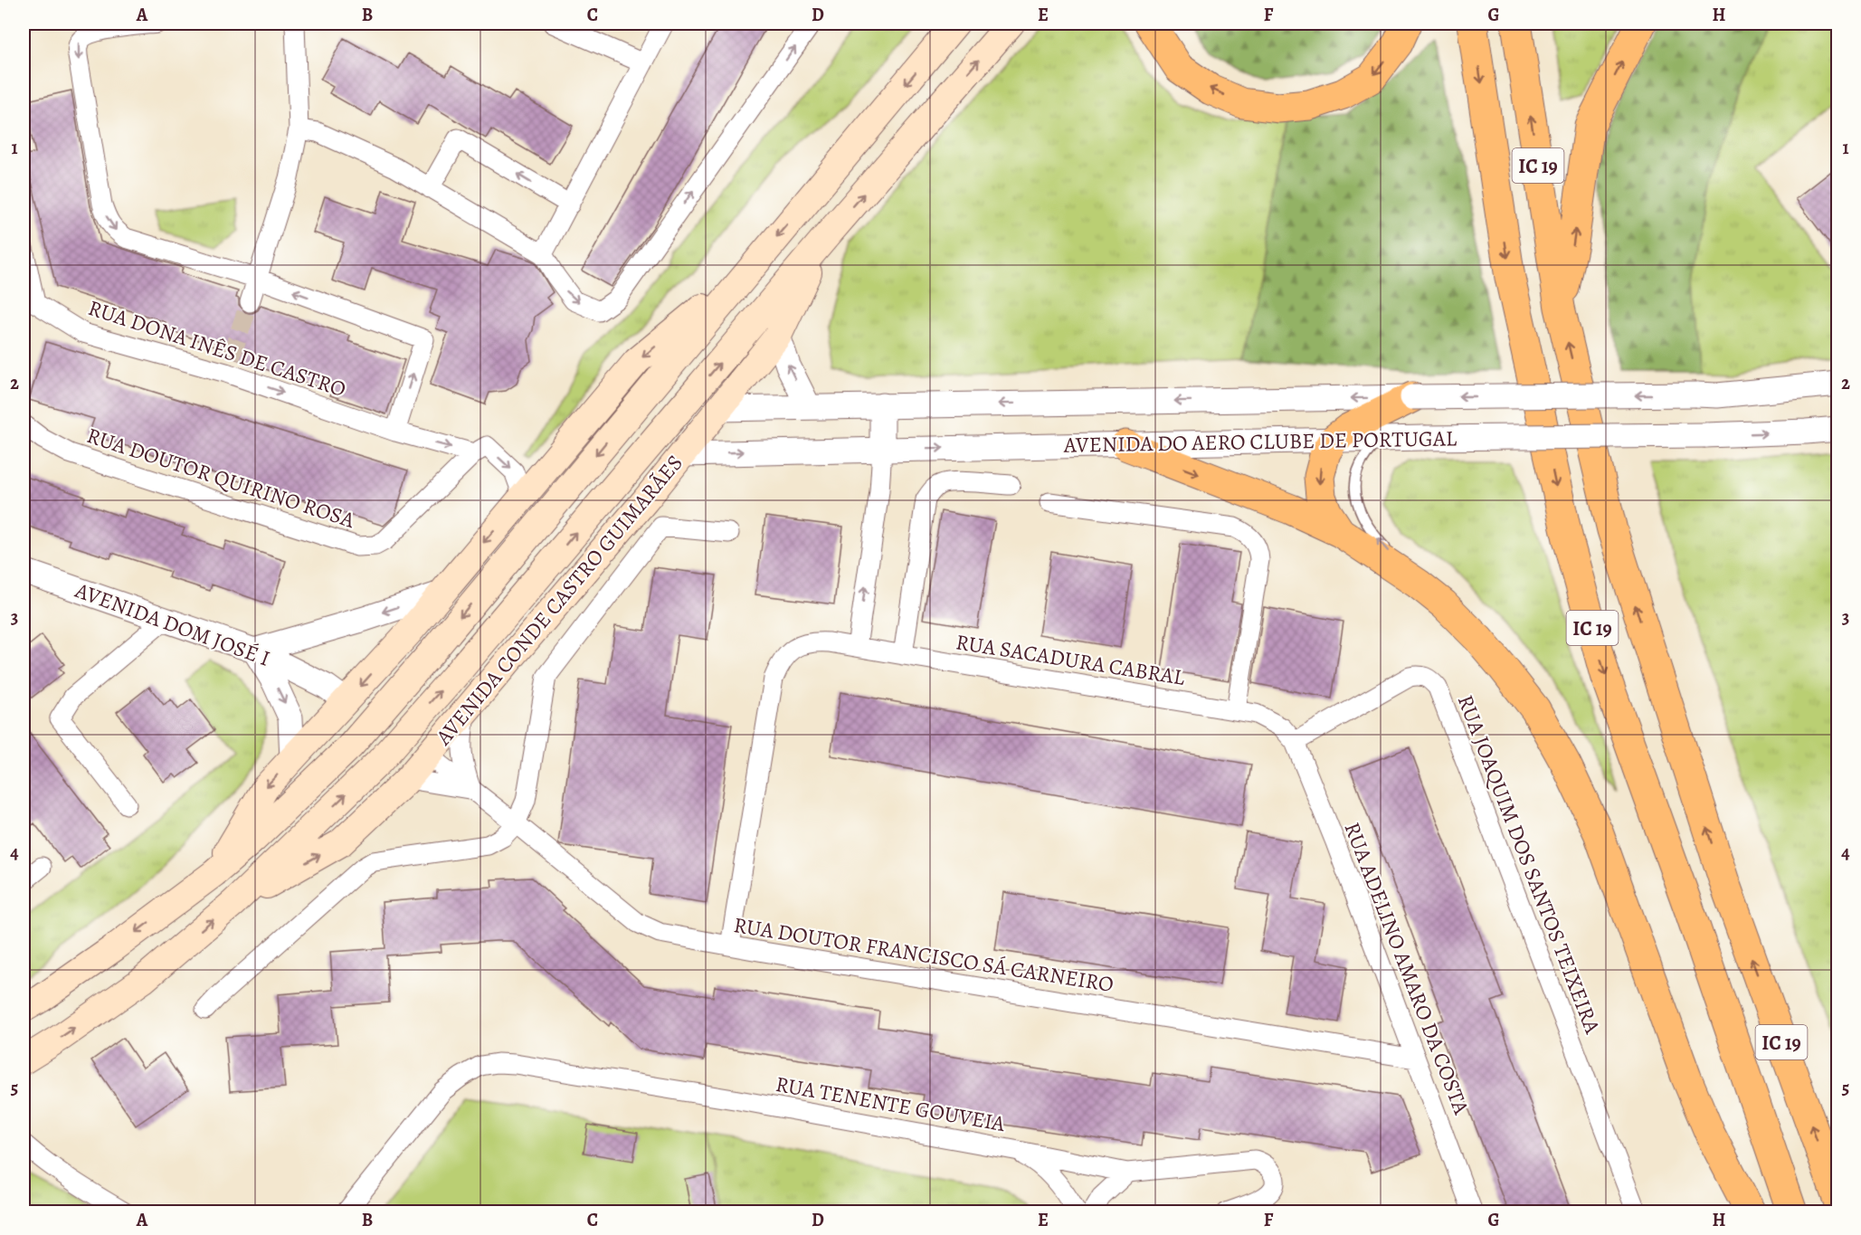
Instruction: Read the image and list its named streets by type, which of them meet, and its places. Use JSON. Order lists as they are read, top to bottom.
{
  "streets": {
    "highway": ["IC 19"],
    "main road": ["AVENIDA CONDE CASTRO GUIMARÃES"],
    "street": [
      "RUA DONA INÊS DE CASTRO",
      "AVENIDA DO AERO CLUBE DE PORTUGAL",
      "RUA DOUTOR QUIRINO ROSA",
      "AVENIDA DOM JOSÉ I",
      "RUA SACADURA CABRAL",
      "RUA JOAQUIM DOS SANTOS TEIXEIRA",
      "RUA DOUTOR FRANCISCO SÁ CARNEIRO",
      "RUA ADELINO AMARO DA COSTA",
      "RUA TENENTE GOUVEIA"
    ]
  },
  "crossings": [
    ["RUA DONA INÊS DE CASTRO", "RUA DOUTOR QUIRINO ROSA"],
    ["AVENIDA DO AERO CLUBE DE PORTUGAL", "AVENIDA CONDE CASTRO GUIMARÃES"],
    ["AVENIDA CONDE CASTRO GUIMARÃES", "RUA DOUTOR FRANCISCO SÁ CARNEIRO"],
    ["RUA SACADURA CABRAL", "RUA JOAQUIM DOS SANTOS TEIXEIRA"],
    ["RUA SACADURA CABRAL", "RUA DOUTOR FRANCISCO SÁ CARNEIRO"],
    ["RUA SACADURA CABRAL", "RUA ADELINO AMARO DA COSTA"],
    ["RUA JOAQUIM DOS SANTOS TEIXEIRA", "RUA ADELINO AMARO DA COSTA"],
    ["RUA DOUTOR FRANCISCO SÁ CARNEIRO", "RUA ADELINO AMARO DA COSTA"]
  ],
  "one_way": ["RUA DONA INÊS DE CASTRO"],
  "grid": {
    "columns": [
      "A",
      "B",
      "C",
      "D",
      "E",
      "F",
      "G",
      "H"
    ],
    "rows": [
      "1",
      "2",
      "3",
      "4",
      "5"
    ]
  }
}
